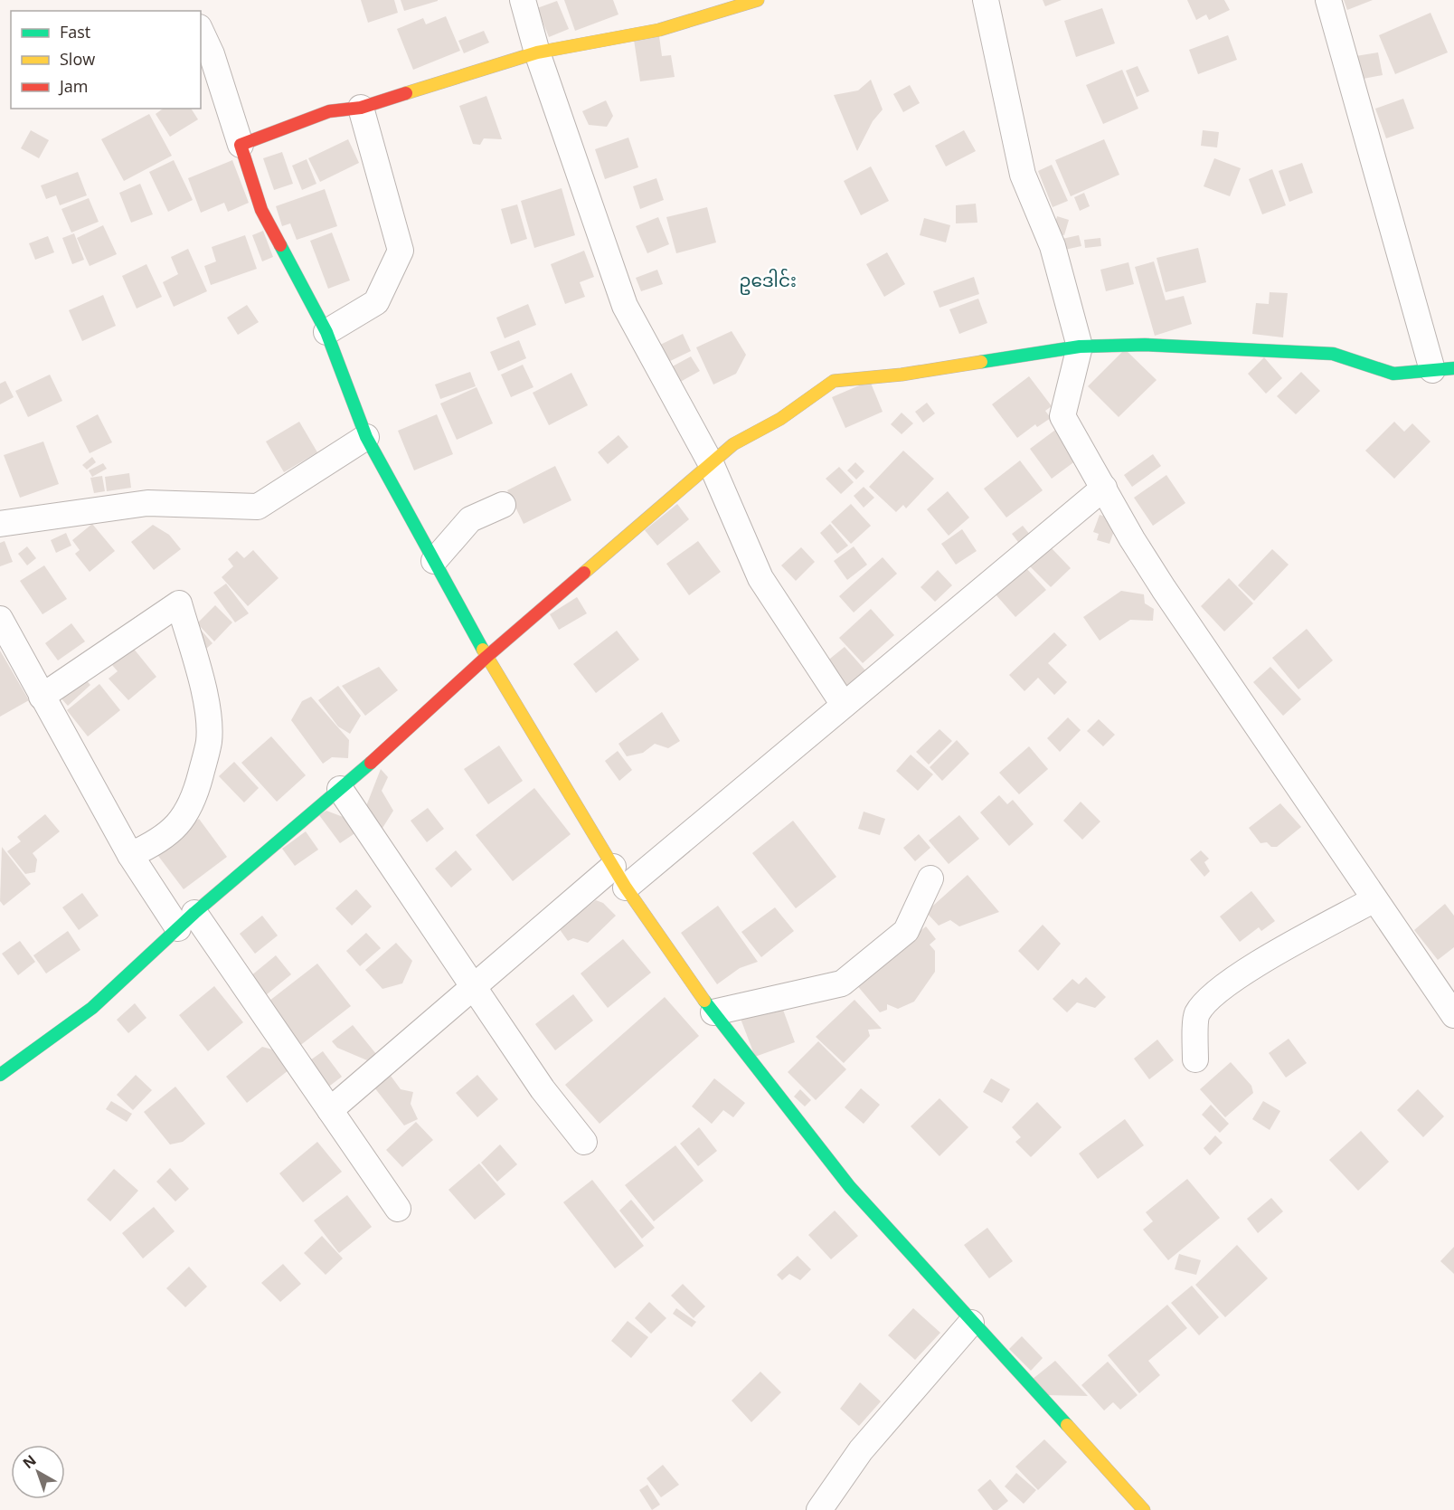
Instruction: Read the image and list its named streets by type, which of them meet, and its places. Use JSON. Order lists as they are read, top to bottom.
{
  "districts": ["ဥဒေါင်း"],
  "legend": ["Fast", "Slow", "Jam"],
  "north": "top left"
}
